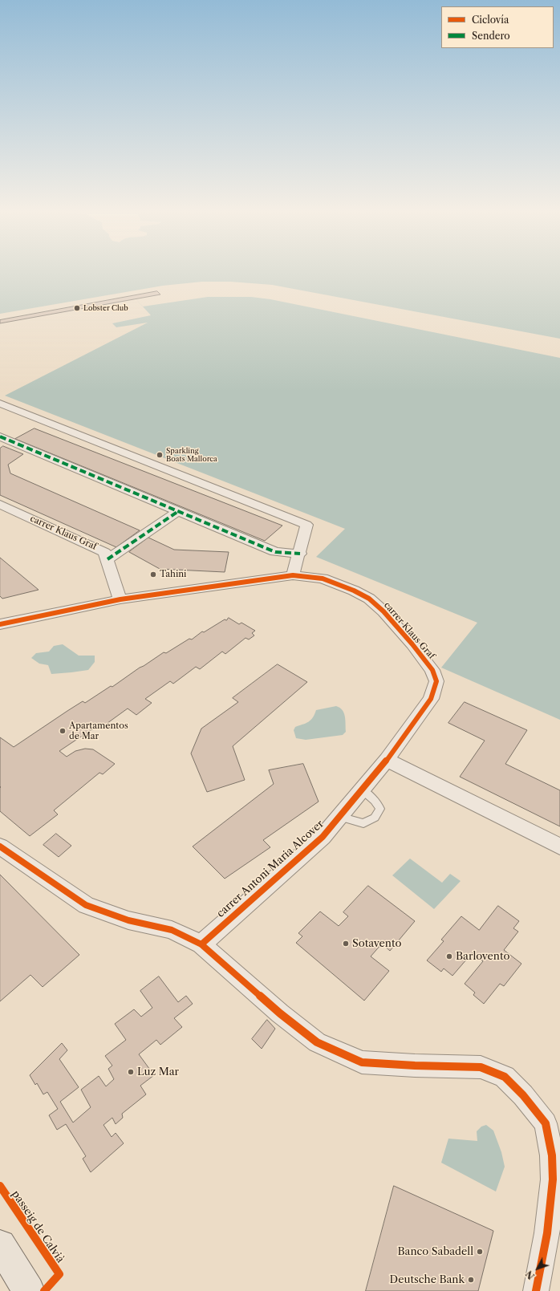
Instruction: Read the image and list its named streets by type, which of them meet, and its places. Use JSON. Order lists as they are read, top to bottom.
{
  "streets": {
    "street": ["carrer Klaus Graf", "carrer Antoni Maria Alcover"],
    "cycle path": ["passeig de Calvià"]
  },
  "crossings": [
    ["carrer Klaus Graf", "carrer Antoni Maria Alcover"]
  ],
  "places": [
    "Lobster Club",
    "Sparkling Boats Mallorca",
    "Tahini",
    "Apartamentos de Mar",
    "Sotavento",
    "Barlovento",
    "Luz Mar",
    "Banco Sabadell",
    "Deutsche Bank"
  ],
  "legend": ["Ciclovía", "Sendero"],
  "north": "bottom left"
}
